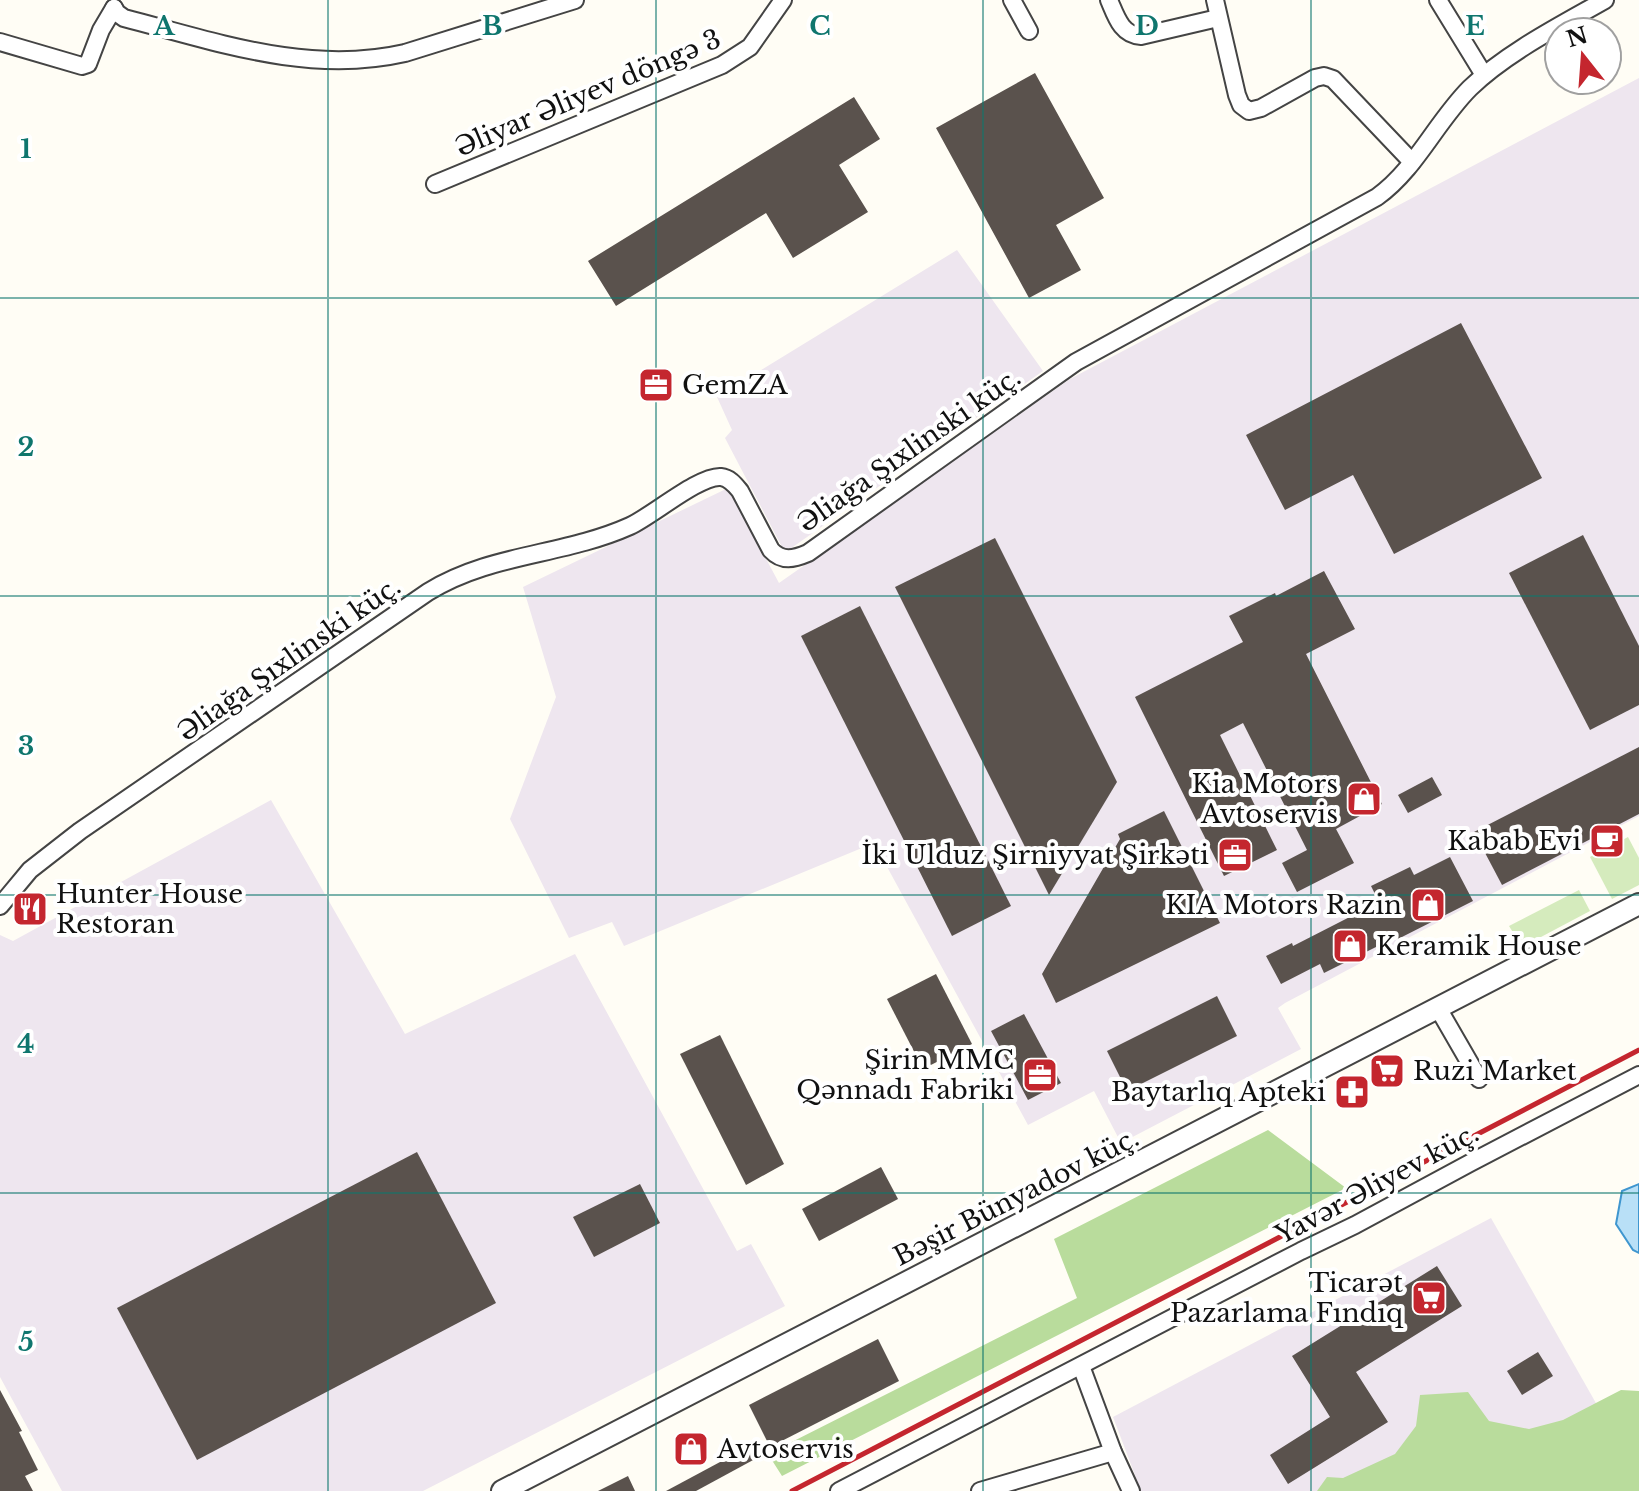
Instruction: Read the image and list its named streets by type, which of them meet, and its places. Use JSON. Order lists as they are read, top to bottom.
{
  "streets": {
    "street": [
      "Əliyar Əliyev döngə 3",
      "Əliağa Şıxlinski küç.",
      "Yavər Əliyev küç.",
      "Bəşir Bünyadov küç."
    ]
  },
  "places": {
    "office": ["GemZA", "İki Ulduz Şirniyyat Şirkəti", "Şirin MMC Qənnadı Fabriki"],
    "shop": [
      "Kia Motors Avtoservis",
      "KIA Motors Razin",
      "Keramik House",
      "Avtoservis"
    ],
    "cafe": ["Kabab Evi"],
    "restaurant": ["Hunter House Restoran"],
    "supermarket": ["Ruzi Market", "Ticarət Pazarlama Fındıq"],
    "pharmacy": ["Baytarlıq Apteki"]
  },
  "north": "top",
  "grid": {
    "columns": [
      "A",
      "B",
      "C",
      "D",
      "E"
    ],
    "rows": [
      "1",
      "2",
      "3",
      "4",
      "5"
    ]
  }
}
